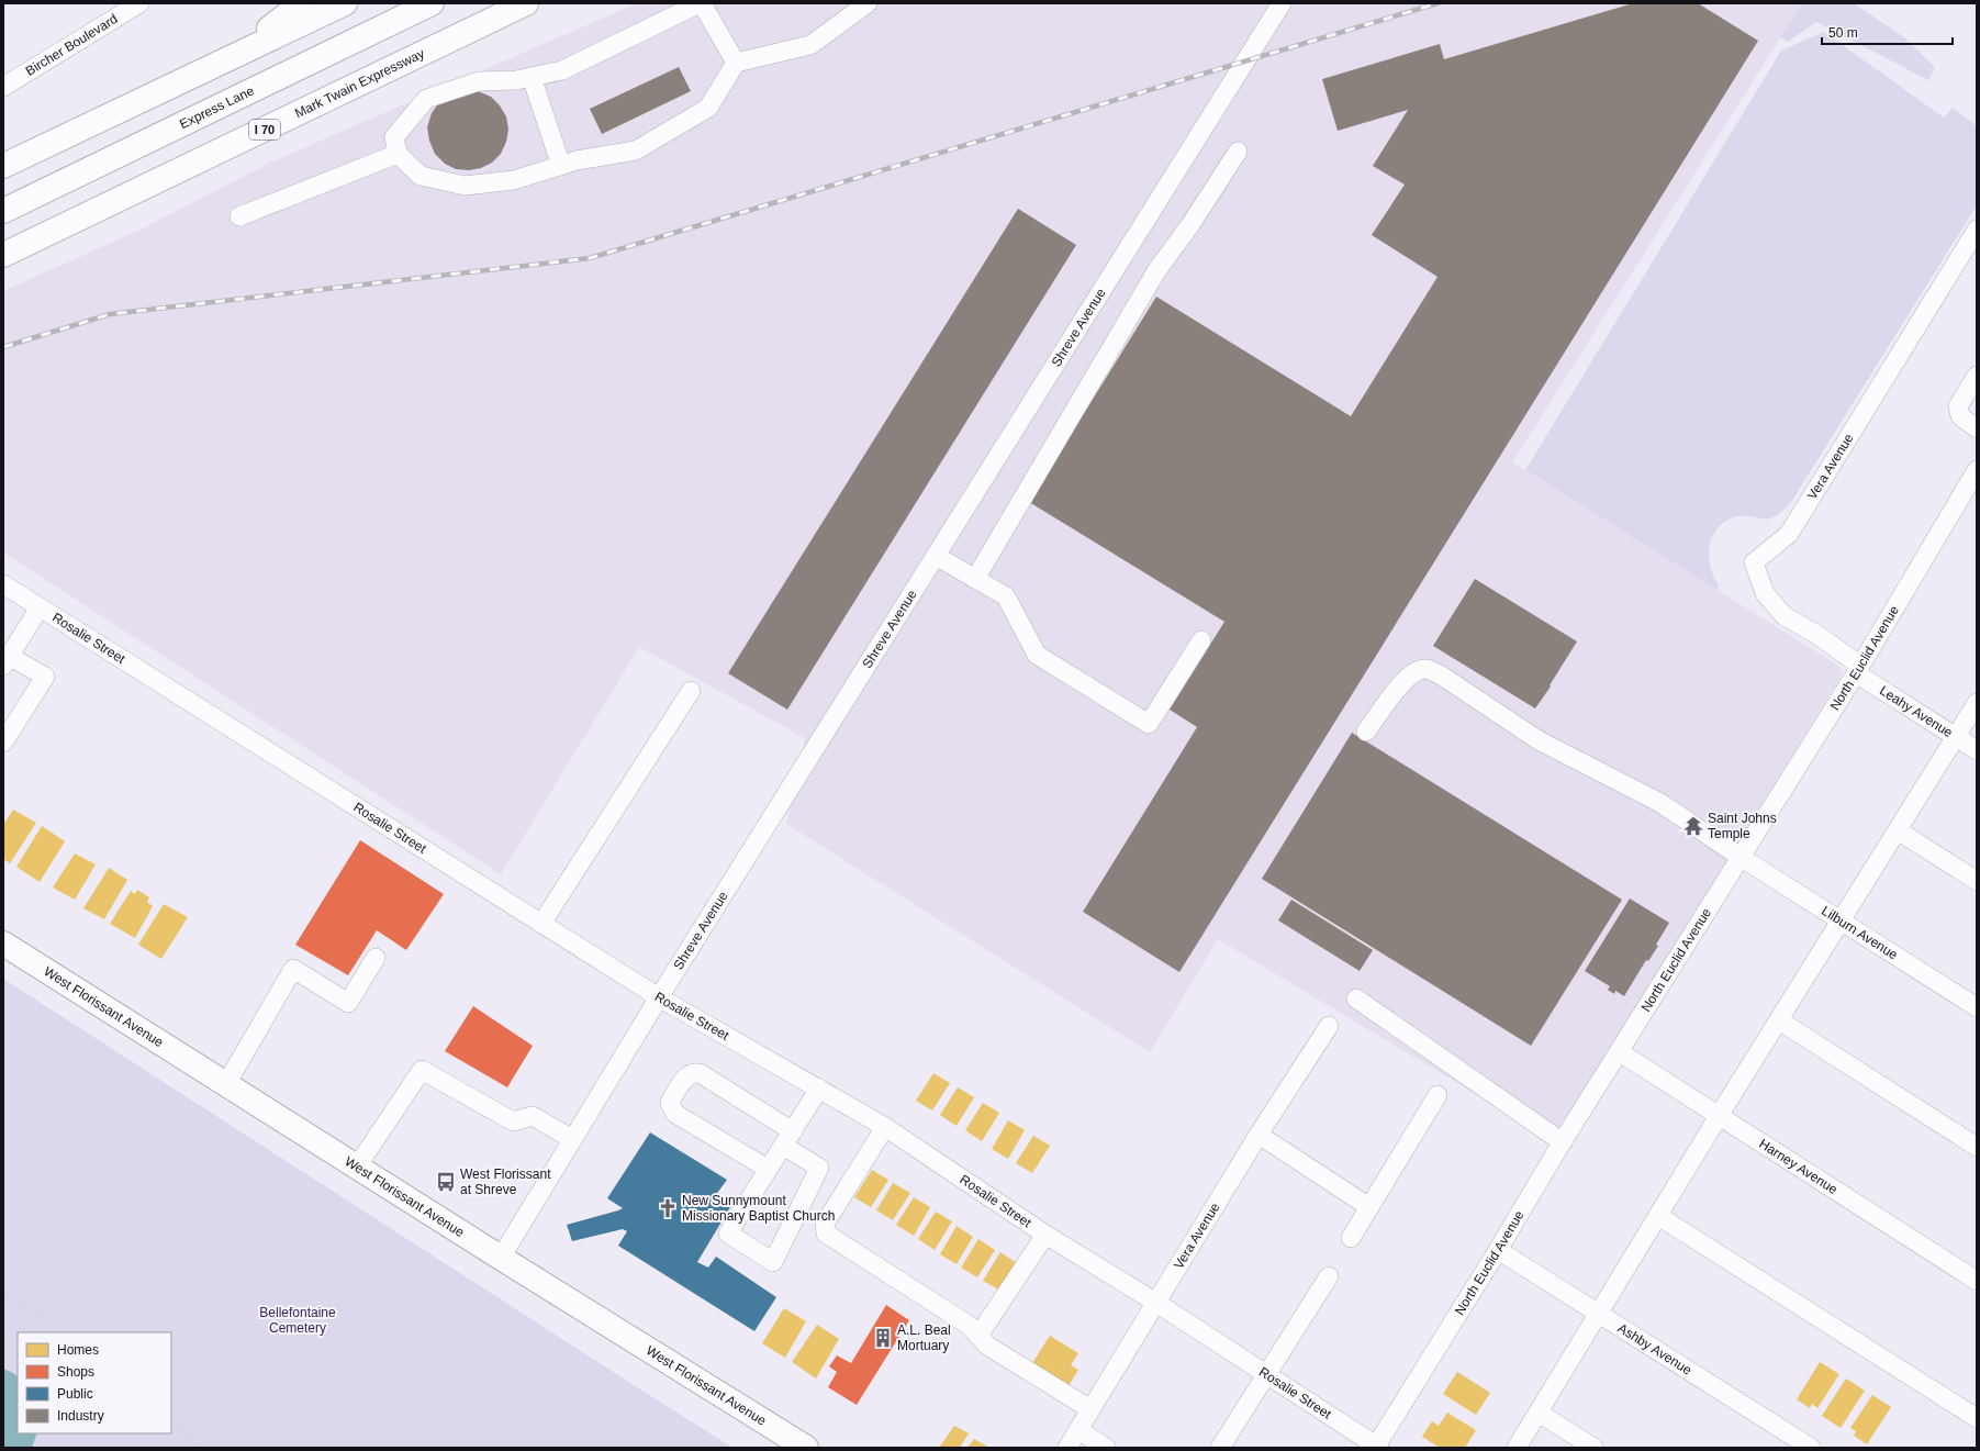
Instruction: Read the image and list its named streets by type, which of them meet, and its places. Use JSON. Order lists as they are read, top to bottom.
{
  "streets": {
    "main road": [
      "Mark Twain Expressway",
      "Express Lane",
      "I 70",
      "West Florissant Avenue"
    ],
    "street": [
      "Bircher Boulevard",
      "Shreve Avenue",
      "Vera Avenue",
      "Rosalie Street",
      "North Euclid Avenue",
      "Leahy Avenue",
      "Lilburn Avenue",
      "Harney Avenue",
      "Ashby Avenue"
    ]
  },
  "crossings": [
    ["Shreve Avenue", "Rosalie Street"],
    ["Shreve Avenue", "West Florissant Avenue"],
    ["Vera Avenue", "Rosalie Street"],
    ["Vera Avenue", "North Euclid Avenue"],
    ["Vera Avenue", "Leahy Avenue"],
    ["Rosalie Street", "North Euclid Avenue"],
    ["North Euclid Avenue", "Leahy Avenue"],
    ["North Euclid Avenue", "Lilburn Avenue"],
    ["North Euclid Avenue", "Harney Avenue"],
    ["North Euclid Avenue", "Ashby Avenue"]
  ],
  "parks": ["Bellefontaine Cemetery"],
  "places": {
    "temple": ["Saint Johns Temple"],
    "bus stop": ["West Florissant at Shreve"],
    "church": ["New Sunnymount Missionary Baptist Church"],
    "building": ["A.L. Beal Mortuary"]
  },
  "legend": [
    "Homes",
    "Shops",
    "Public",
    "Industry"
  ],
  "scale_bar": "50 m"
}
